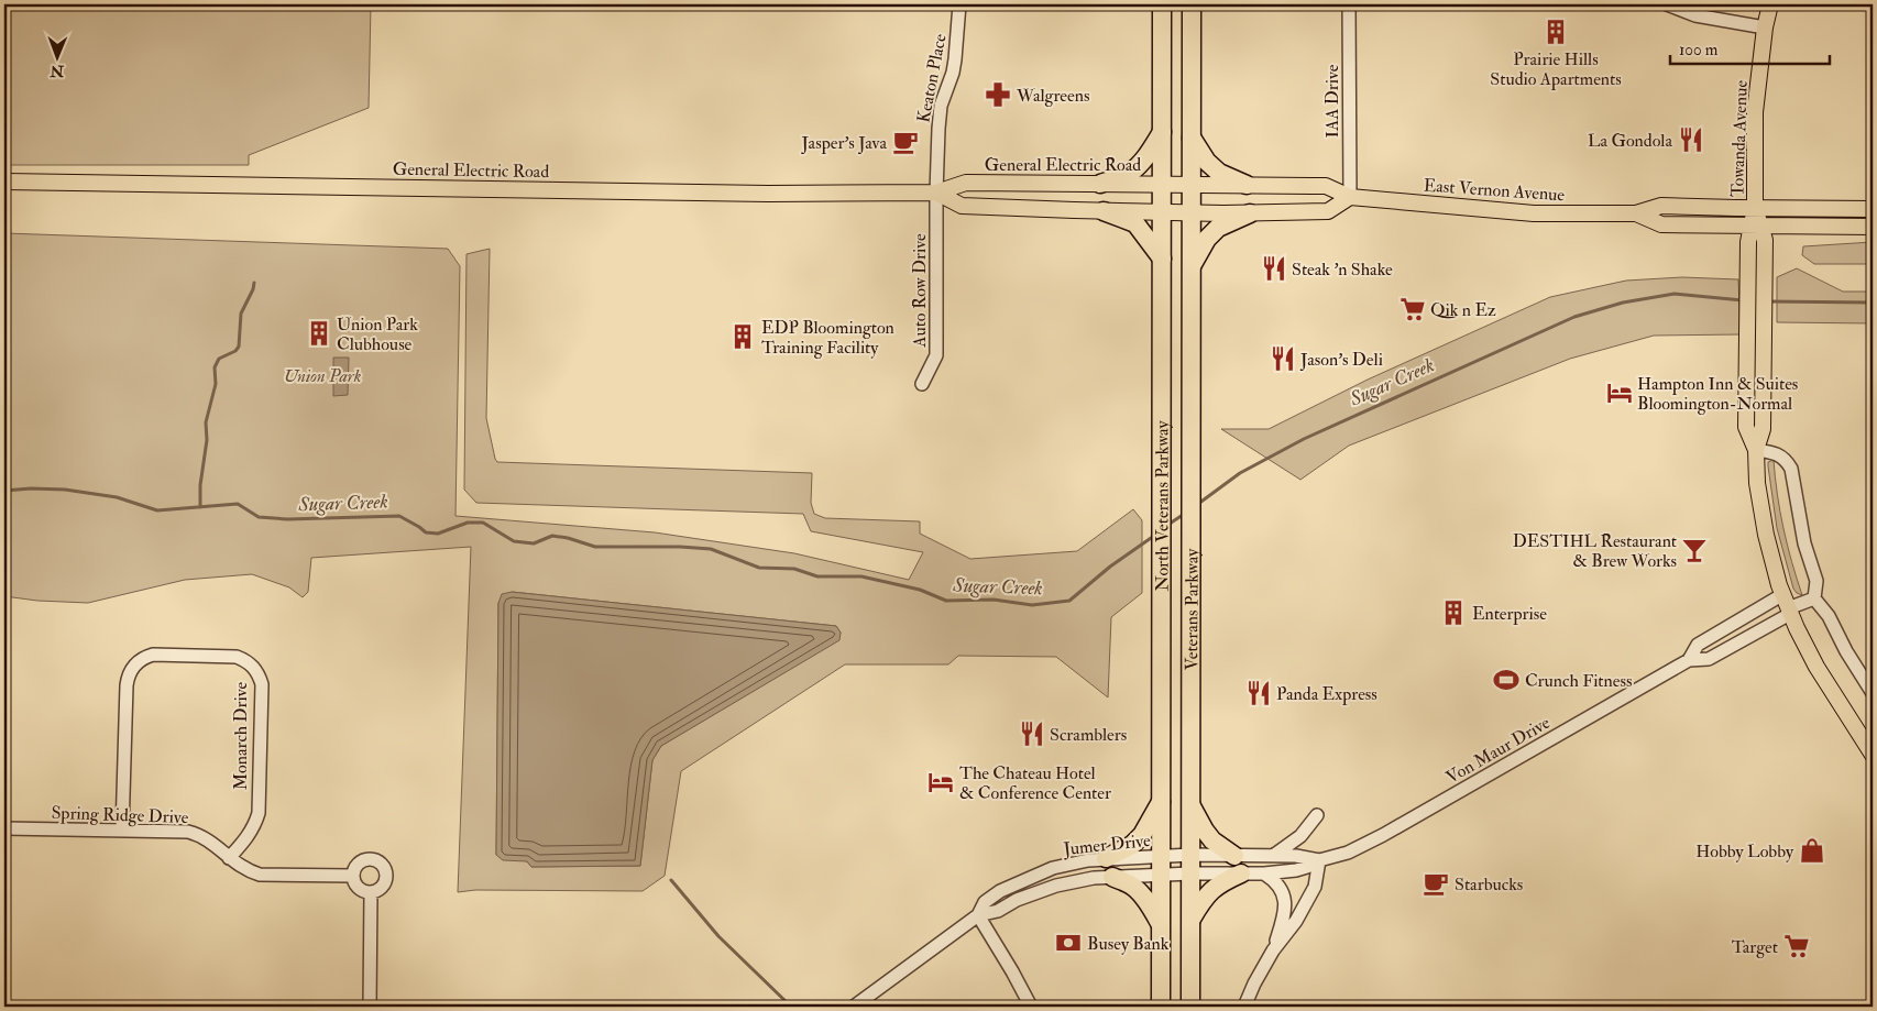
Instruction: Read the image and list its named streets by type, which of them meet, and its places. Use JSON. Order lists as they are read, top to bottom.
{
  "streets": {
    "highway": ["North Veterans Parkway", "Veterans Parkway"],
    "main road": ["Towanda Avenue", "General Electric Road", "East Vernon Avenue"],
    "street": [
      "Keaton Place",
      "IAA Drive",
      "Auto Row Drive",
      "Monarch Drive",
      "Von Maur Drive",
      "Spring Ridge Drive",
      "Jumer Drive"
    ]
  },
  "crossings": [
    ["Keaton Place", "General Electric Road"],
    ["Keaton Place", "Auto Row Drive"],
    ["IAA Drive", "East Vernon Avenue"],
    ["Towanda Avenue", "East Vernon Avenue"],
    ["General Electric Road", "East Vernon Avenue"],
    ["General Electric Road", "Auto Row Drive"],
    ["General Electric Road", "North Veterans Parkway"],
    ["North Veterans Parkway", "Von Maur Drive"],
    ["North Veterans Parkway", "Jumer Drive"],
    ["Veterans Parkway", "Von Maur Drive"],
    ["Veterans Parkway", "Jumer Drive"],
    ["Monarch Drive", "Spring Ridge Drive"],
    ["Von Maur Drive", "Jumer Drive"]
  ],
  "water": ["Sugar Creek"],
  "parks": ["Union Park"],
  "places": {
    "building": [
      "Prairie Hills Studio Apartments",
      "Union Park Clubhouse",
      "EDP Bloomington Training Facility",
      "Enterprise"
    ],
    "pharmacy": ["Walgreens"],
    "restaurant": [
      "La Gondola",
      "Steak 'n Shake",
      "Jason's Deli",
      "Panda Express",
      "Scramblers"
    ],
    "cafe": ["Jasper's Java", "Starbucks"],
    "supermarket": ["Qik n Ez", "Target"],
    "hotel": ["Hampton Inn & Suites Bloomington-Normal", "The Chateau Hotel & Conference Center"],
    "bar": ["DESTIHL Restaurant & Brew Works"],
    "sports": ["Crunch Fitness"],
    "shop": ["Hobby Lobby"],
    "bank": ["Busey Bank"]
  },
  "scale_bar": "100 m",
  "north": "bottom"
}
